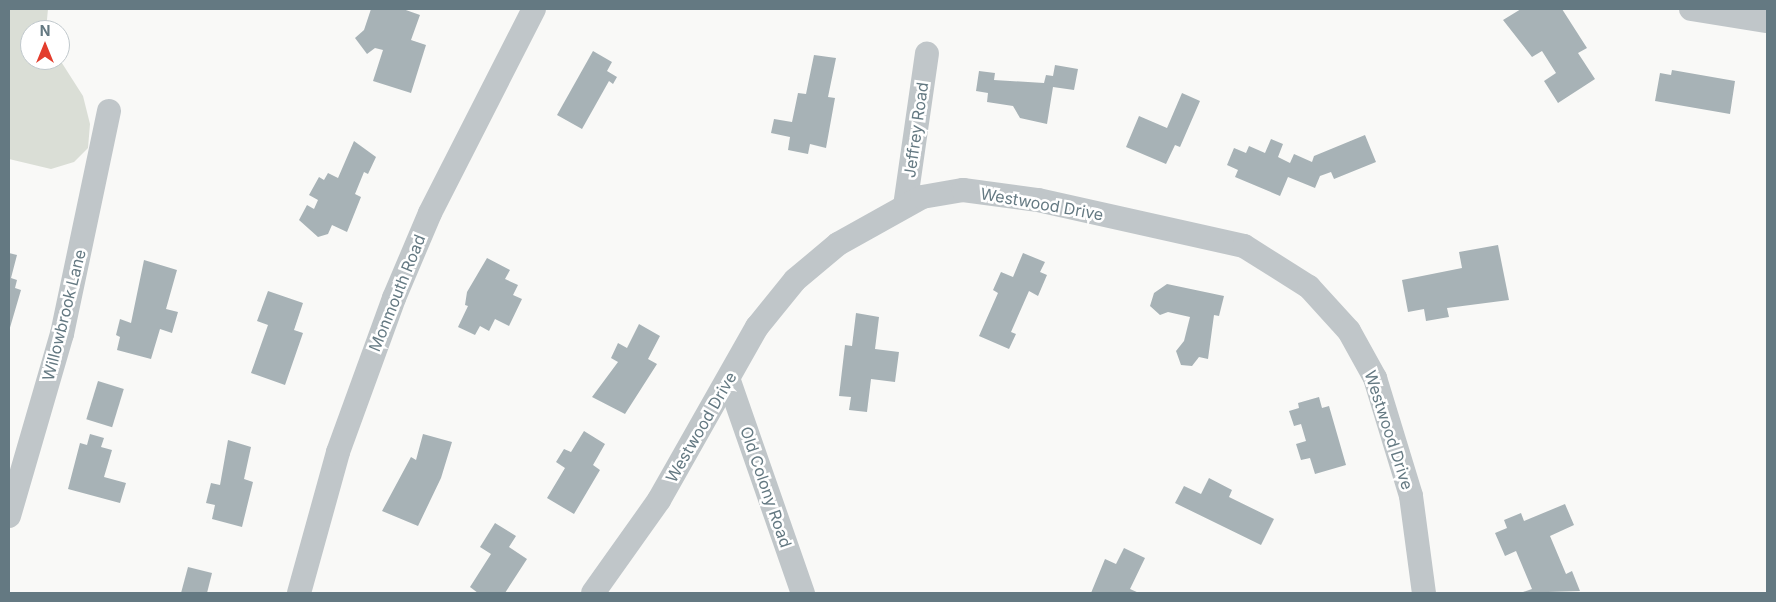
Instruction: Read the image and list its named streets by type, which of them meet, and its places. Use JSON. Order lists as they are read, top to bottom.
{
  "streets": {
    "street": [
      "Jeffrey Road",
      "Westwood Drive",
      "Monmouth Road",
      "Willowbrook Lane",
      "Old Colony Road"
    ]
  },
  "crossings": [
    ["Jeffrey Road", "Westwood Drive"],
    ["Westwood Drive", "Old Colony Road"]
  ],
  "north": "top"
}
